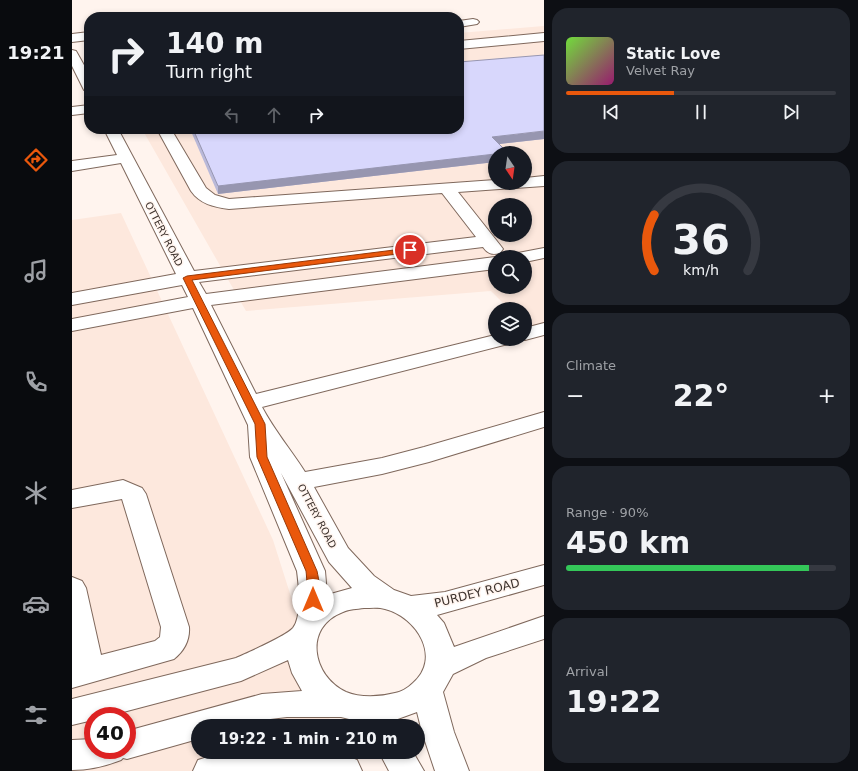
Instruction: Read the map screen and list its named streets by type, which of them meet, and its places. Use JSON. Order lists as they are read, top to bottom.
{
  "streets": {
    "street": ["OTTERY ROAD", "PURDEY ROAD"]
  },
  "crossings": [
    ["OTTERY ROAD", "PURDEY ROAD"]
  ],
  "north": "bottom",
  "page": {
    "tabs": "19:21",
    "turn": ["140 m", "Turn right"],
    "song": ["Static Love", "Velvet Ray"],
    "tile": [
      "Climate",
      ["Range · 90%", "450 km"],
      ["Arrival", "19:22"]
    ],
    "heat": ["−", "22°", "+"],
    "limit": "40",
    "trip": "19:22 · 1 min · 210 m",
    "gauge": ["36", "km/h"]
  }
}
